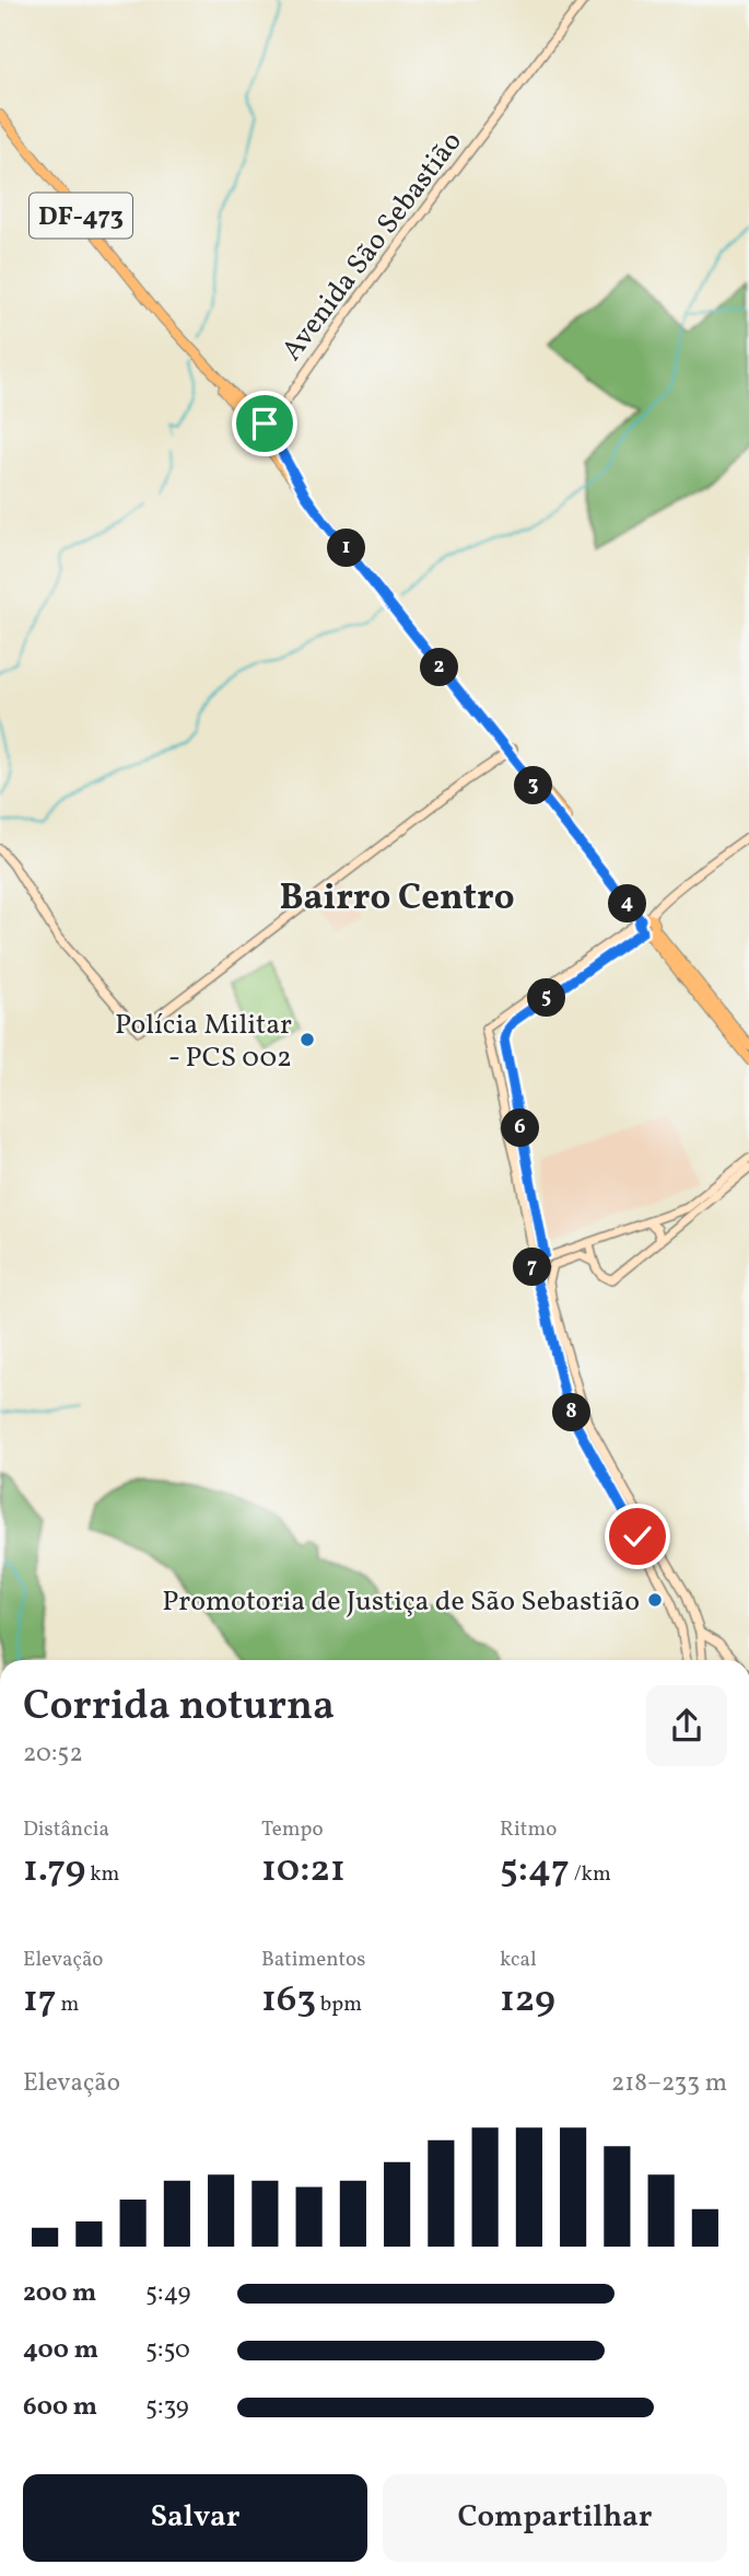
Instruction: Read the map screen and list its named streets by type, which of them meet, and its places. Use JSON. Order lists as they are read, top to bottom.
{
  "streets": {
    "main road": ["DF-473"],
    "street": ["Avenida São Sebastião"]
  },
  "crossings": [
    ["DF-473", "Avenida São Sebastião"]
  ],
  "districts": ["Bairro Centro"],
  "places": ["Polícia Militar - PCS 002", "Promotoria de Justiça de São Sebastião"],
  "page": {
    "pins": [
      "1",
      "2",
      "3",
      "4",
      "5",
      "6",
      "7",
      "8"
    ],
    "heading": ["Corrida noturna", "20:52"],
    "stats": [
      ["Distância", "1.79 km"],
      ["Tempo", "10:21"],
      ["Ritmo", "5:47 /km"],
      ["Elevação", "17 m"],
      ["Batimentos", "163 bpm"],
      ["kcal", "129"]
    ],
    "chart": ["Elevação", "218–233 m"],
    "list": [
      {
        "name": "200 m",
        "note": "5:49"
      },
      {
        "name": "400 m",
        "note": "5:50"
      },
      {
        "name": "600 m",
        "note": "5:39"
      }
    ],
    "buttons": ["Salvar", "Compartilhar"]
  }
}
